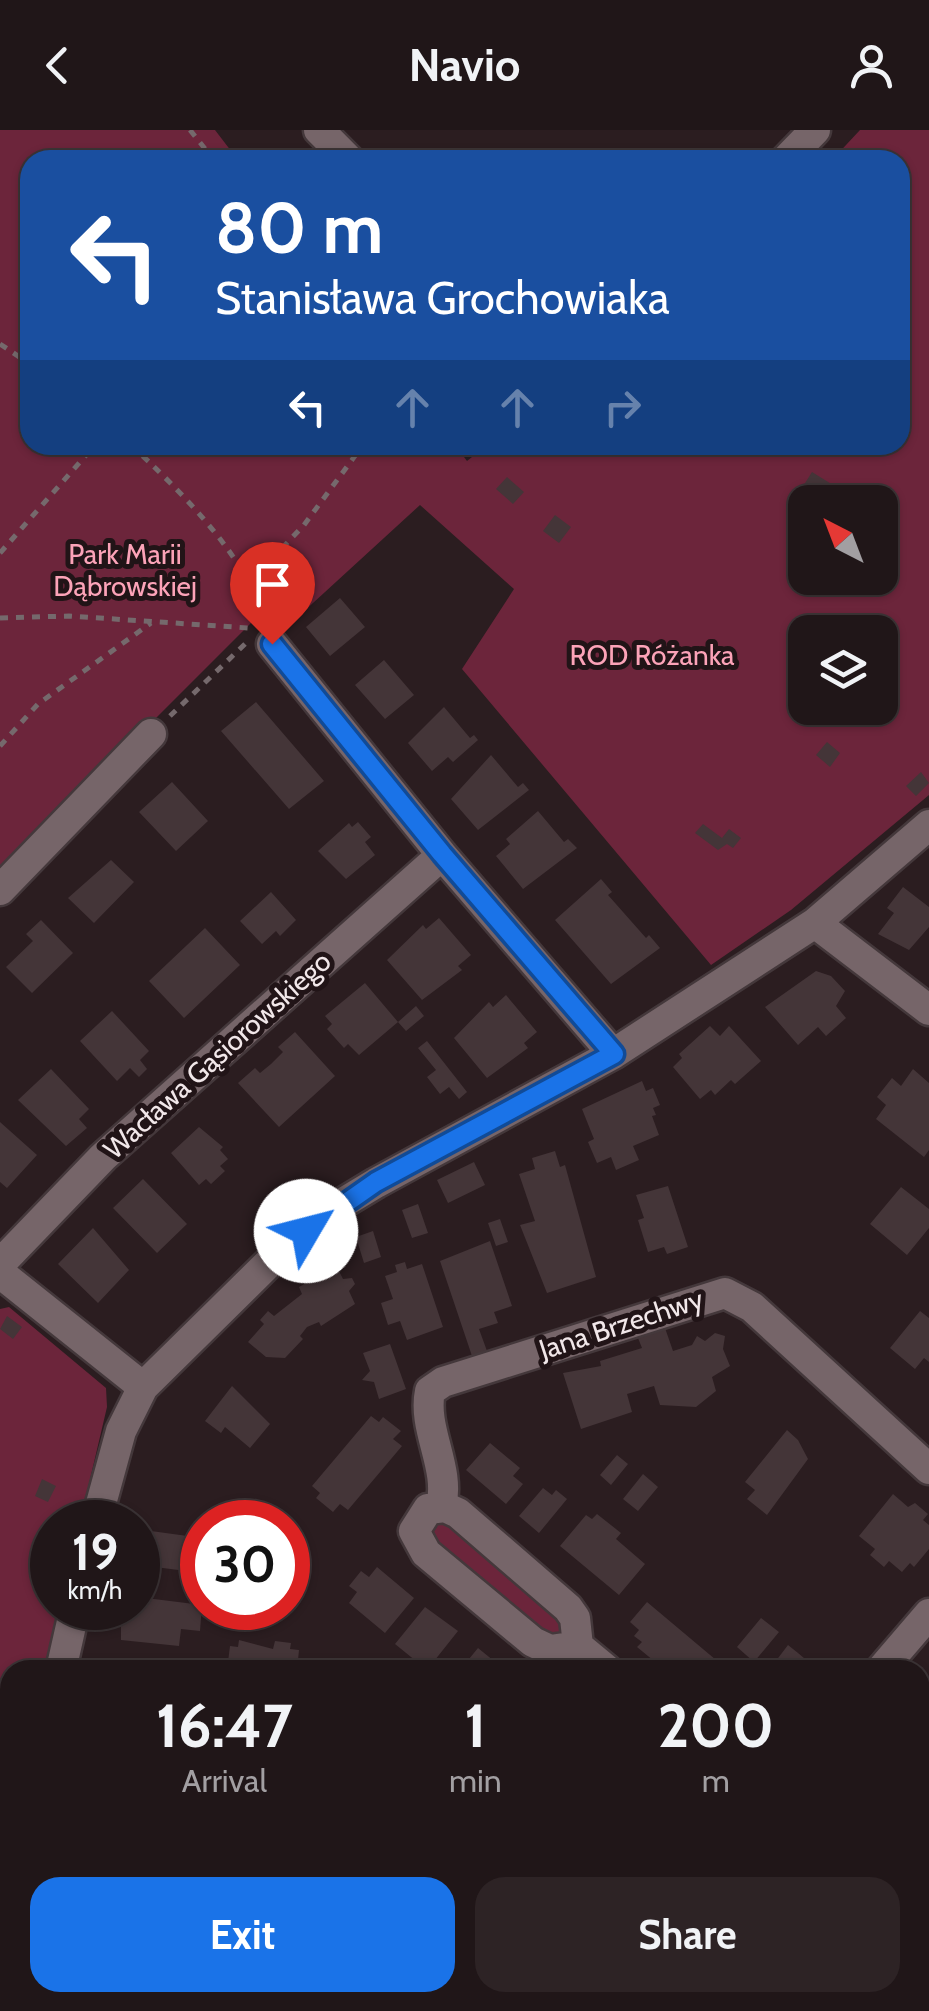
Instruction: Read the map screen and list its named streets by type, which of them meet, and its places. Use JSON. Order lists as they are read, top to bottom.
{
  "streets": {
    "street": ["Wacława Gąsiorowskiego", "Jana Brzechwy"]
  },
  "parks": ["Park Marii Dąbrowskiej", "ROD Różanka"],
  "north": "top left",
  "page": {
    "header": "Navio",
    "turn": ["80 m", "Stanisława Grochowiaka"],
    "speed": "19 km/h",
    "limit": "30",
    "eta": [
      "16:47",
      "Arrival",
      "1",
      "min",
      "200",
      "m"
    ],
    "buttons": ["Exit", "Share"]
  }
}
